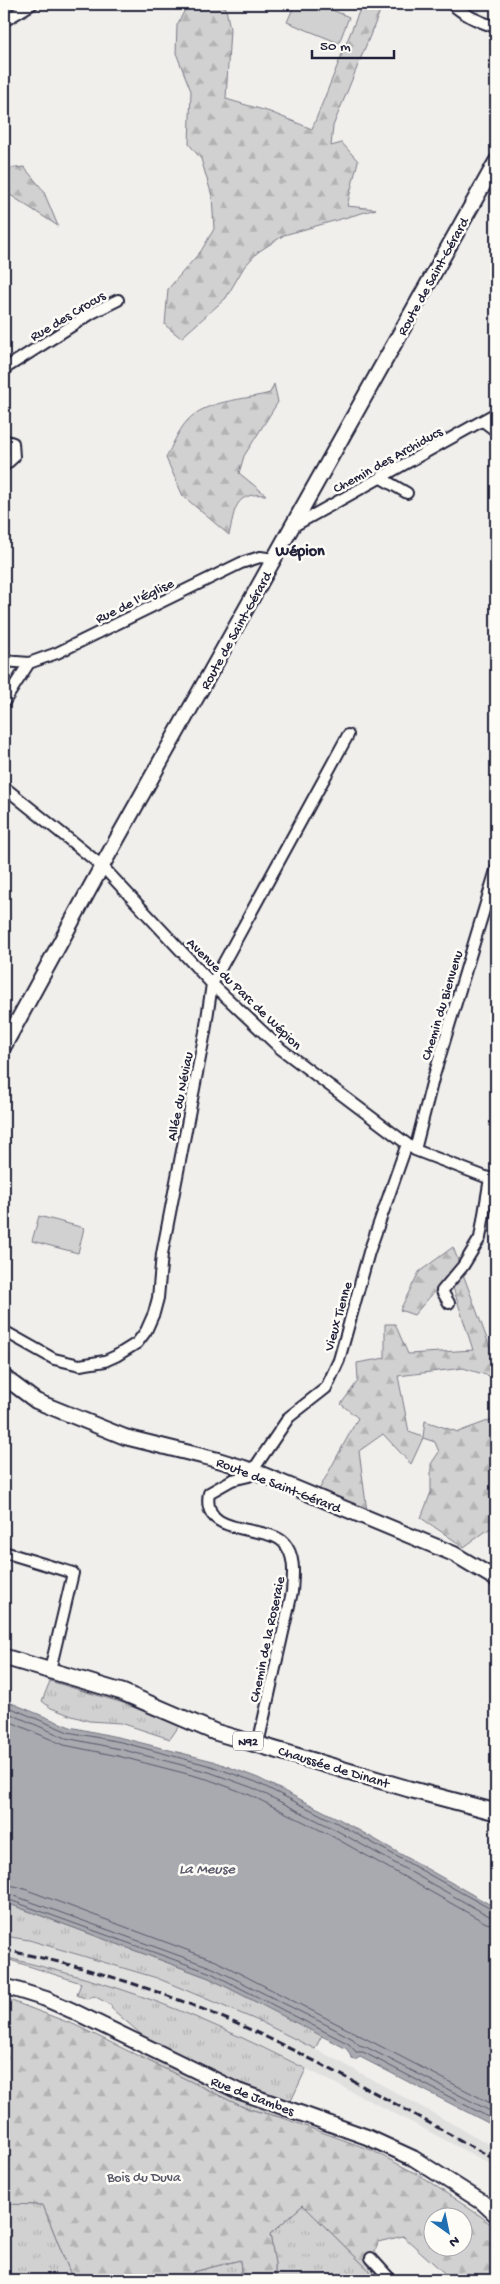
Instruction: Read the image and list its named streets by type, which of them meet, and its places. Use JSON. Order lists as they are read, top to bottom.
{
  "streets": {
    "main road": [
      "Route de Saint-Gérard",
      "N92",
      "Chaussée de Dinant",
      "Rue de Jambes"
    ],
    "street": [
      "Rue des Crocus",
      "Chemin des Archiducs",
      "Rue de l'Église",
      "Avenue du Parc de Wépion",
      "Chemin du Bienvenu",
      "Allée du Néviau",
      "Vieux Tienne",
      "Chemin de la Roseraie"
    ]
  },
  "crossings": [
    ["Route de Saint-Gérard", "Chemin des Archiducs"],
    ["Route de Saint-Gérard", "Rue de l'Église"],
    ["Route de Saint-Gérard", "Avenue du Parc de Wépion"],
    ["Route de Saint-Gérard", "Vieux Tienne"],
    ["Route de Saint-Gérard", "Chemin de la Roseraie"],
    ["Avenue du Parc de Wépion", "Chemin du Bienvenu"],
    ["Avenue du Parc de Wépion", "Allée du Néviau"],
    ["Avenue du Parc de Wépion", "Vieux Tienne"],
    ["Chemin du Bienvenu", "Vieux Tienne"],
    ["Vieux Tienne", "Chemin de la Roseraie"],
    ["Chemin de la Roseraie", "Chaussée de Dinant"]
  ],
  "districts": ["Wépion"],
  "water": ["La Meuse"],
  "parks": ["Bois du Duva"],
  "scale_bar": "50 m",
  "north": "bottom right"
}
